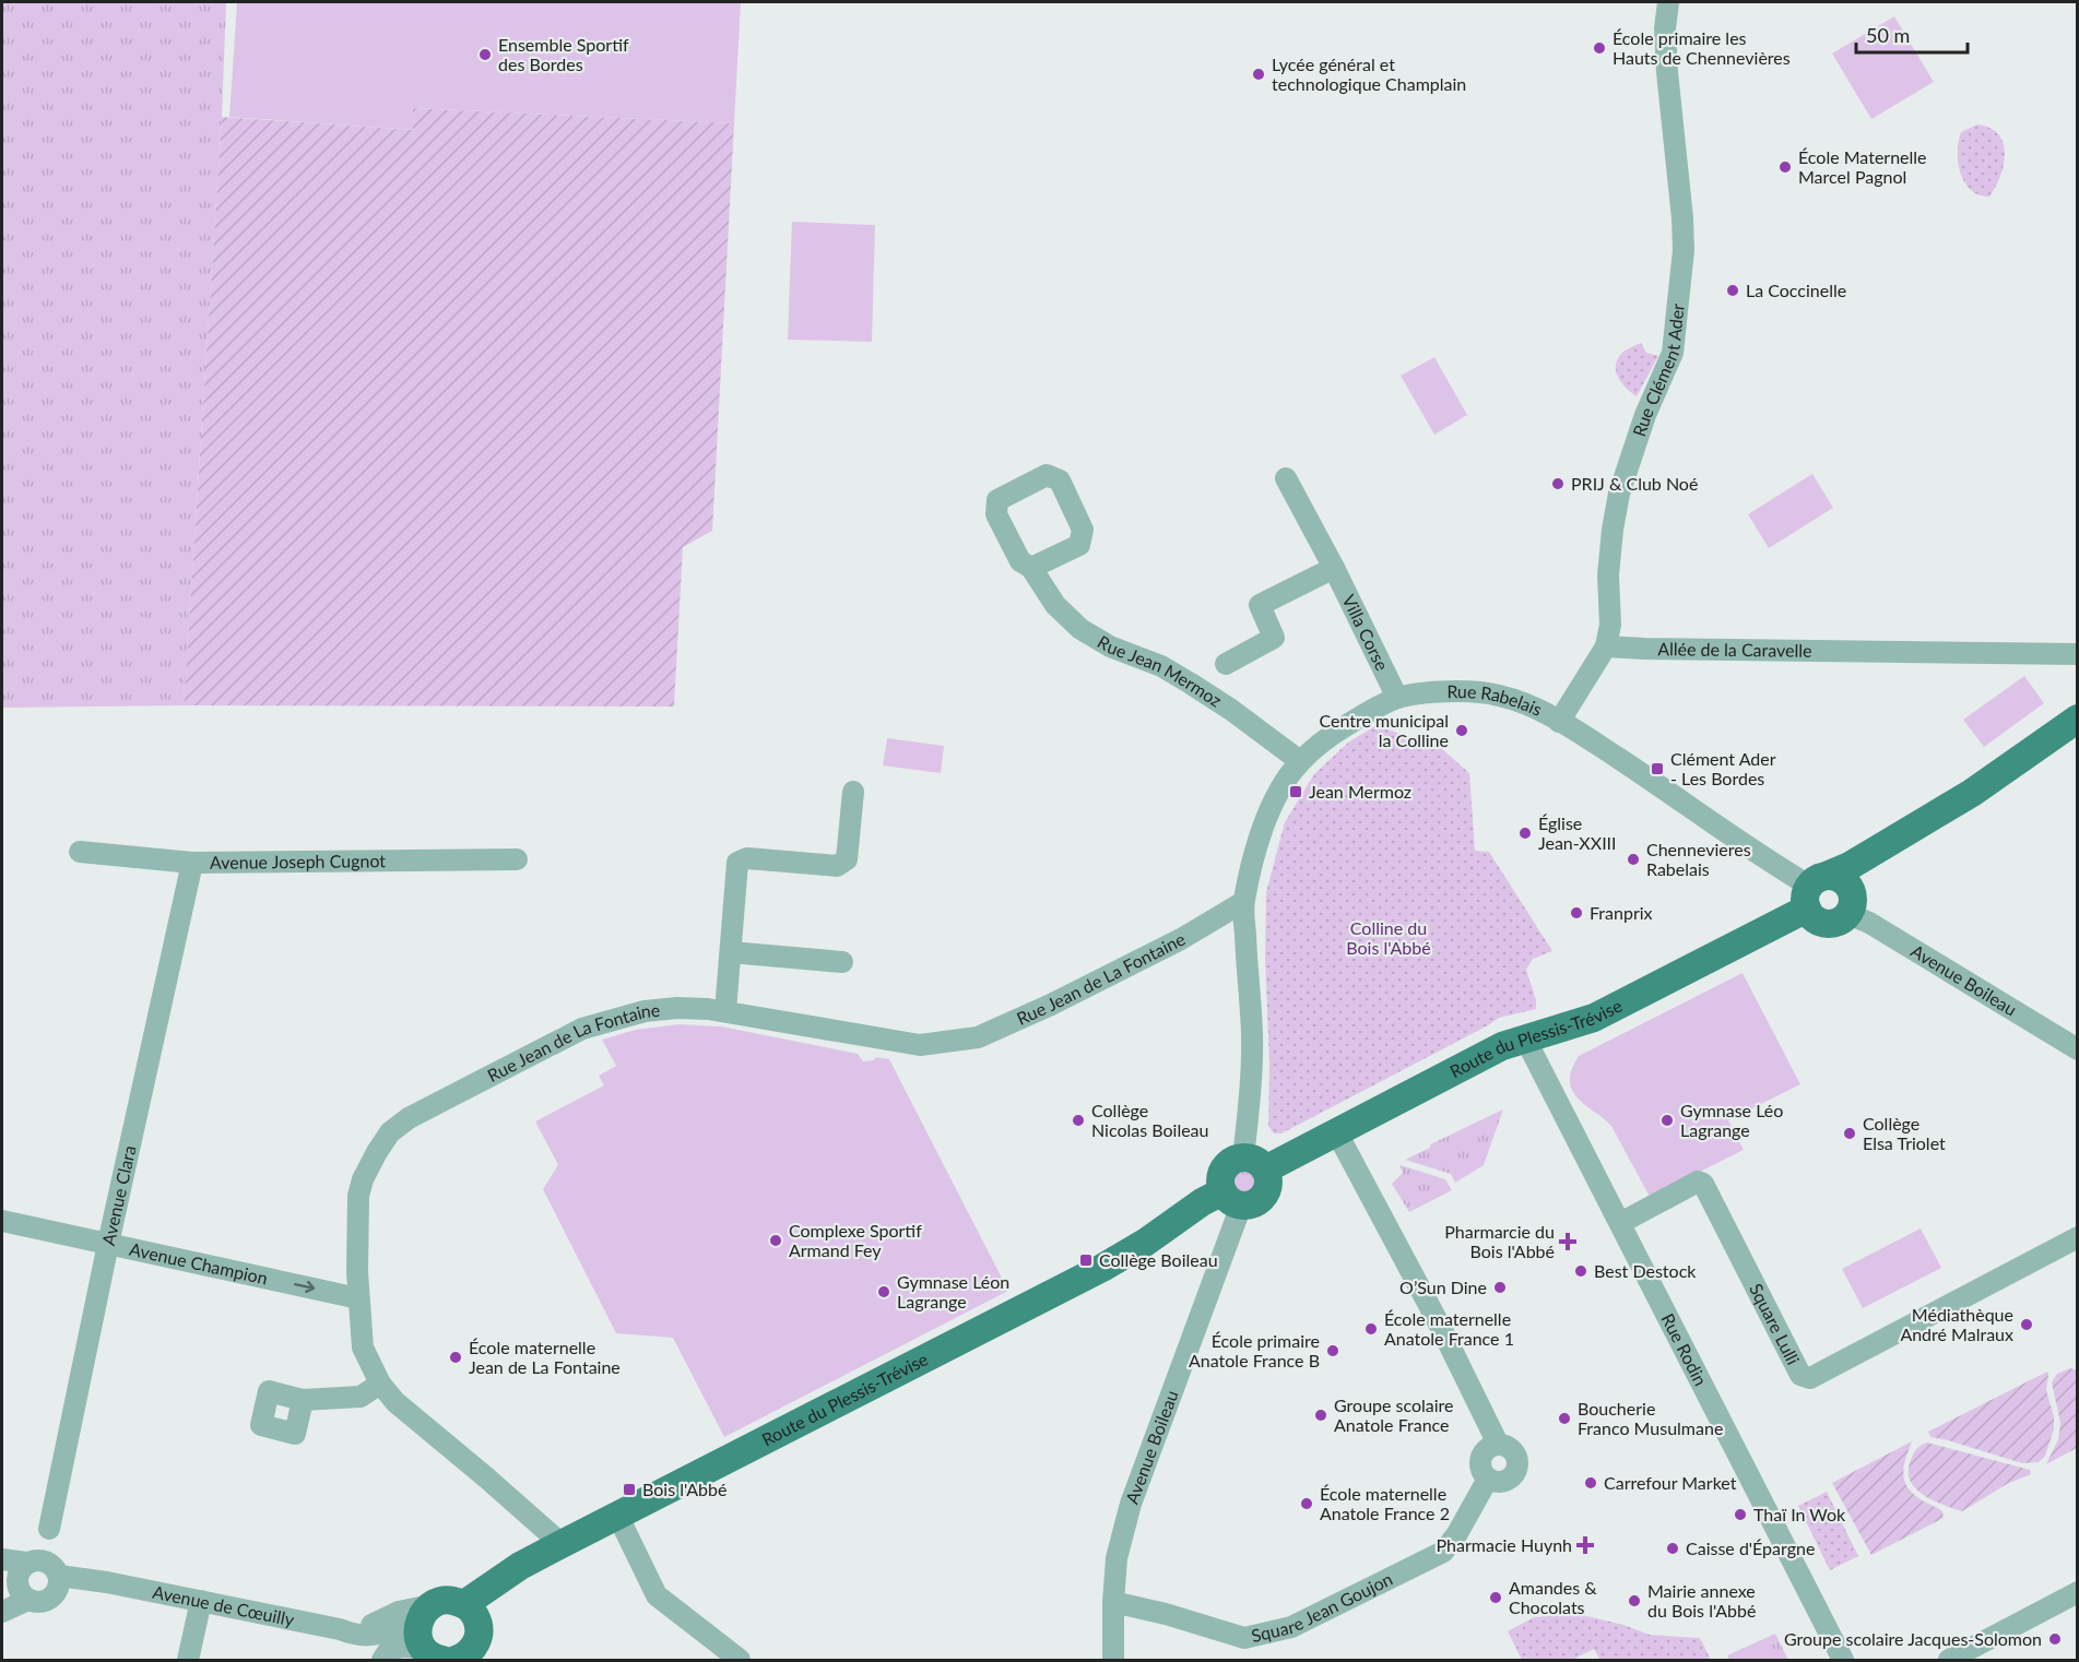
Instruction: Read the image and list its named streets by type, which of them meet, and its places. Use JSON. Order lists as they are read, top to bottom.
{
  "streets": {
    "main road": ["Route du Plessis-Trévise"],
    "street": [
      "Rue Clément Ader",
      "Villa Corse",
      "Allée de la Caravelle",
      "Rue Jean Mermoz",
      "Rue Rabelais",
      "Avenue Joseph Cugnot",
      "Rue Jean de La Fontaine",
      "Avenue Boileau",
      "Avenue Clara",
      "Avenue Champion",
      "Square Lulli",
      "Rue Rodin",
      "Avenue de Cœuilly",
      "Square Jean Goujon"
    ]
  },
  "crossings": [
    ["Rue Clément Ader", "Allée de la Caravelle"],
    ["Rue Clément Ader", "Rue Rabelais"],
    ["Villa Corse", "Rue Rabelais"],
    ["Rue Jean Mermoz", "Rue Rabelais"],
    ["Rue Rabelais", "Rue Jean de La Fontaine"],
    ["Rue Rabelais", "Avenue Boileau"],
    ["Rue Rabelais", "Route du Plessis-Trévise"],
    ["Avenue Joseph Cugnot", "Avenue Clara"],
    ["Rue Jean de La Fontaine", "Route du Plessis-Trévise"],
    ["Rue Jean de La Fontaine", "Avenue Champion"],
    ["Avenue Boileau", "Route du Plessis-Trévise"],
    ["Avenue Boileau", "Square Jean Goujon"],
    ["Route du Plessis-Trévise", "Rue Rodin"],
    ["Avenue Clara", "Avenue Champion"],
    ["Avenue Clara", "Avenue de Cœuilly"],
    ["Square Lulli", "Rue Rodin"]
  ],
  "one_way": ["Avenue Champion"],
  "parks": ["Colline du Bois l'Abbé"],
  "places": {
    "other": [
      "École primaire les Hauts de Chennevières",
      "Ensemble Sportif des Bordes",
      "Lycée général et technologique Champlain",
      "École Maternelle Marcel Pagnol",
      "La Coccinelle",
      "PRIJ & Club Noé",
      "Centre municipal la Colline",
      "Église Jean-XXIII",
      "Chennevieres Rabelais",
      "Franprix",
      "Collège Nicolas Boileau",
      "Gymnase Léo Lagrange",
      "Collège Elsa Triolet",
      "Complexe Sportif Armand Fey",
      "Best Destock",
      "O’Sun Dine",
      "Gymnase Léon Lagrange",
      "Médiathèque André Malraux",
      "École maternelle Anatole France 1",
      "École primaire Anatole France B",
      "École maternelle Jean de La Fontaine",
      "Groupe scolaire Anatole France",
      "Boucherie Franco Musulmane",
      "Carrefour Market",
      "École maternelle Anatole France 2",
      "Thaï In Wok",
      "Caisse d'Épargne",
      "Amandes & Chocolats",
      "Mairie annexe du Bois l'Abbé",
      "Groupe scolaire Jacques-Solomon"
    ],
    "transit": [
      "Clément Ader - Les Bordes",
      "Jean Mermoz",
      "Collège Boileau",
      "Bois l'Abbé"
    ],
    "health": ["Pharmarcie du Bois l'Abbé", "Pharmacie Huynh"]
  },
  "scale_bar": "50 m"
}
